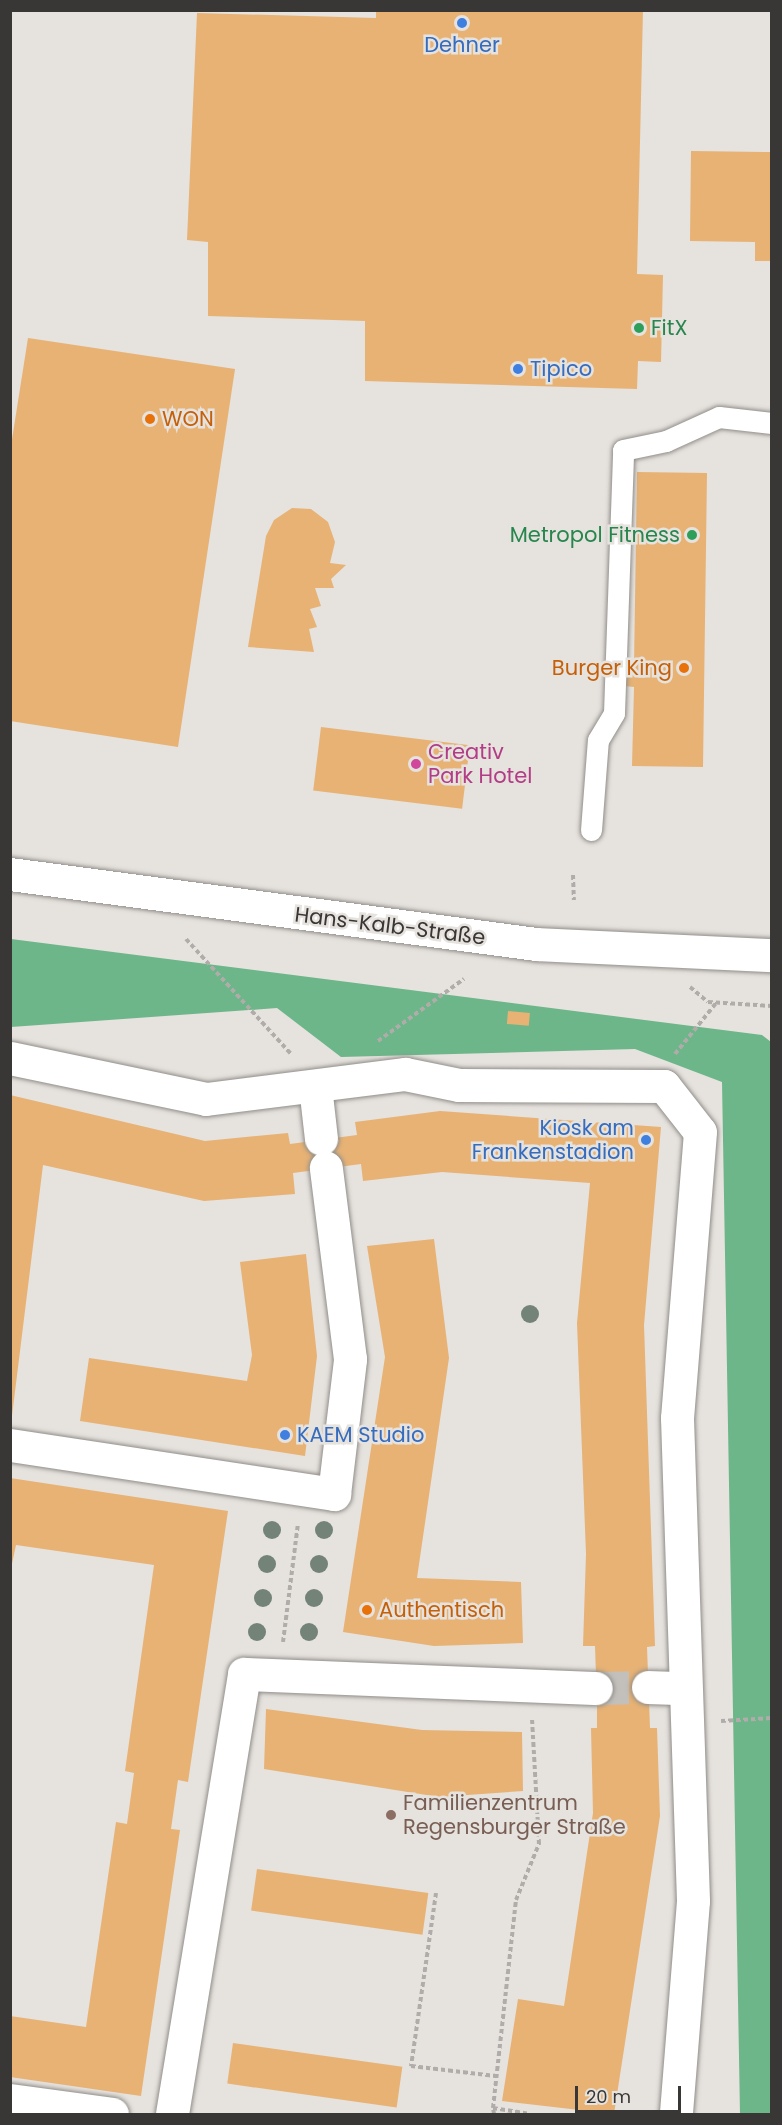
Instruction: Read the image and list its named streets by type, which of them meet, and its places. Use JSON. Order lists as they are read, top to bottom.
{
  "streets": {
    "street": ["Hans-Kalb-Straße"]
  },
  "places": [
    "Dehner",
    "FitX",
    "Tipico",
    "WON",
    "Metropol Fitness",
    "Burger King",
    "Creativ Park Hotel",
    "Kiosk am Frankenstadion",
    "KAEM Studio",
    "Authentisch",
    "Familienzentrum Regensburger Straße"
  ],
  "scale_bar": "20 m"
}
